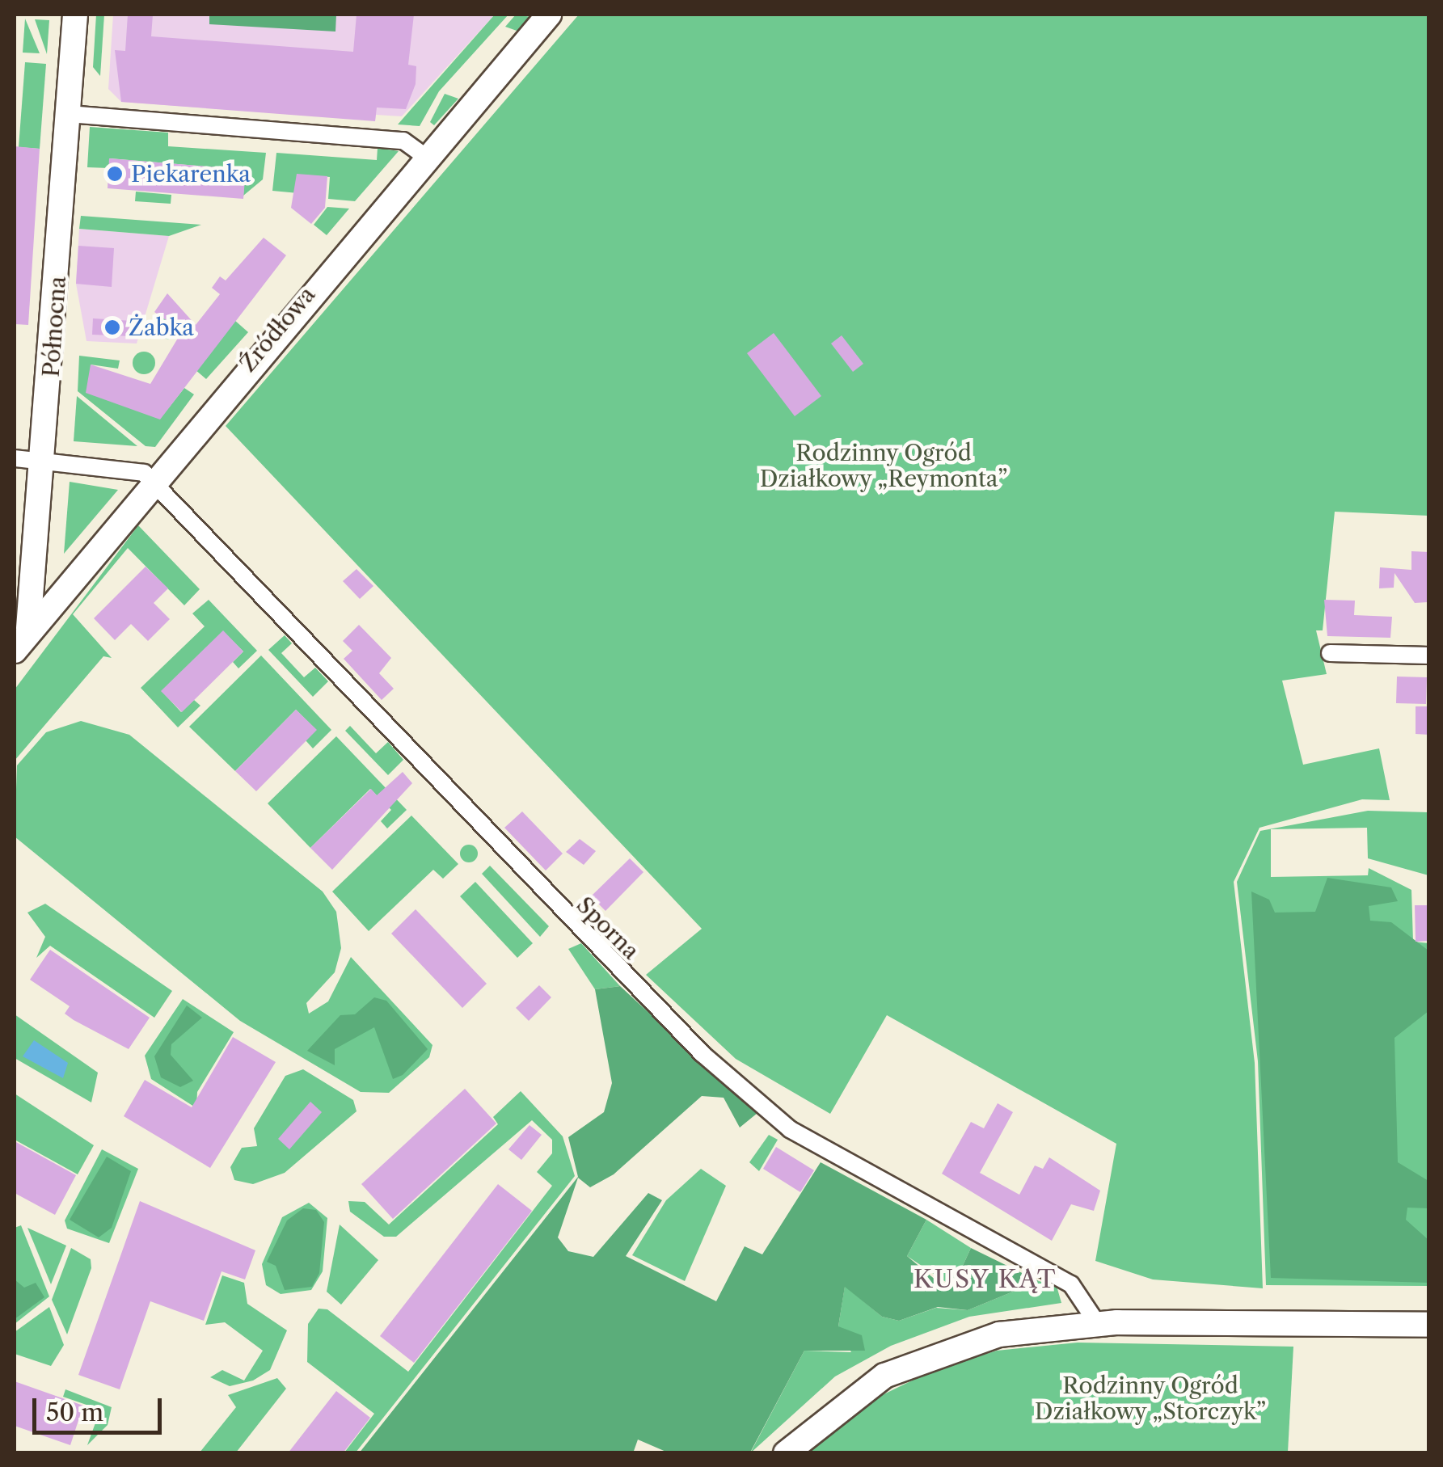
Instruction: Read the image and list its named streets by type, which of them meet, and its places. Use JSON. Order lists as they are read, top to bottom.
{
  "streets": {
    "street": ["Północna", "Źródłowa", "Sporna"]
  },
  "crossings": [
    ["Północna", "Źródłowa"],
    ["Źródłowa", "Sporna"]
  ],
  "districts": ["KUSY KĄT"],
  "parks": ["Rodzinny Ogród Działkowy „Reymonta”", "Rodzinny Ogród Działkowy „Storczyk”"],
  "places": ["Piekarenka", "Żabka"],
  "scale_bar": "50 m"
}
